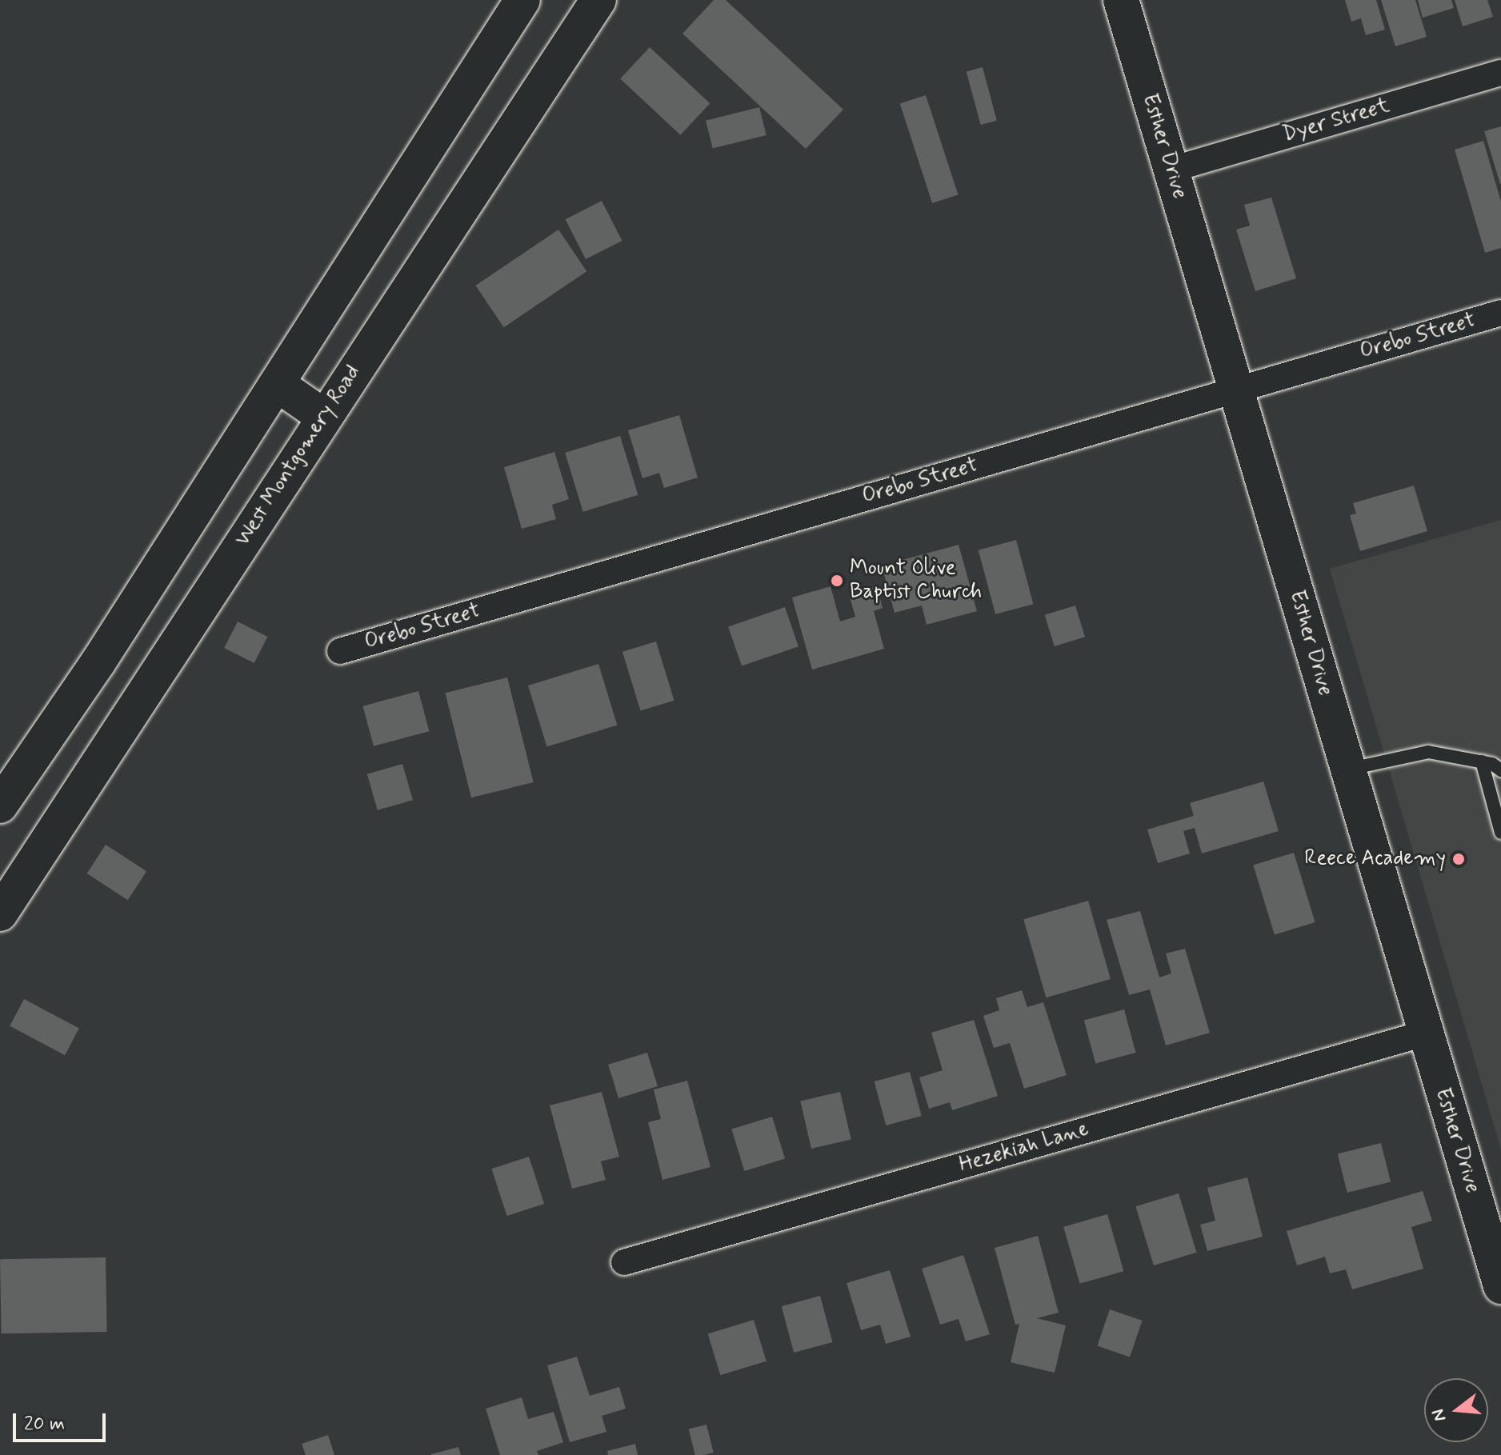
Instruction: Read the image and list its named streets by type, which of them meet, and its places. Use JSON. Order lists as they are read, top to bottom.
{
  "streets": {
    "main road": ["Esther Drive", "West Montgomery Road"],
    "street": ["Dyer Street", "Orebo Street", "Hezekiah Lane"]
  },
  "crossings": [
    ["Dyer Street", "Esther Drive"],
    ["Esther Drive", "Orebo Street"],
    ["Esther Drive", "Hezekiah Lane"]
  ],
  "places": ["Mount Olive Baptist Church", "Reece Academy"],
  "scale_bar": "20 m",
  "north": "left"
}
